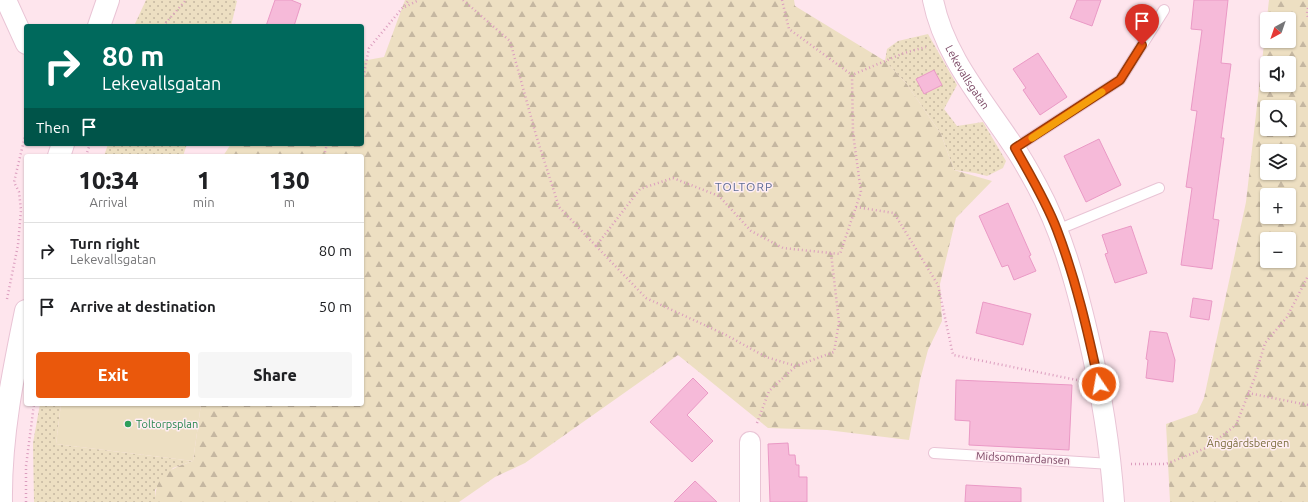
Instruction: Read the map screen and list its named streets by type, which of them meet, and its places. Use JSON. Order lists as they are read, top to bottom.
{
  "streets": {
    "street": ["Lekevallsgatan"],
    "lane": ["Midsommardansen"]
  },
  "crossings": [
    ["Lekevallsgatan", "Midsommardansen"]
  ],
  "districts": ["TOLTORP"],
  "parks": ["Änggårdsbergen"],
  "places": ["Toltorpsplan"],
  "north": "bottom left",
  "page": {
    "map_buttons": ["+", "−"],
    "turn": ["80 m", "Lekevallsgatan"],
    "then": "Then",
    "eta": [
      "10:34",
      "Arrival",
      "1",
      "min",
      "130",
      "m"
    ],
    "list": [
      {
        "name": "Turn right",
        "note": "Lekevallsgatan",
        "value": "80 m"
      },
      {
        "name": "Arrive at destination",
        "value": "50 m"
      }
    ],
    "buttons": ["Exit", "Share"]
  }
}
